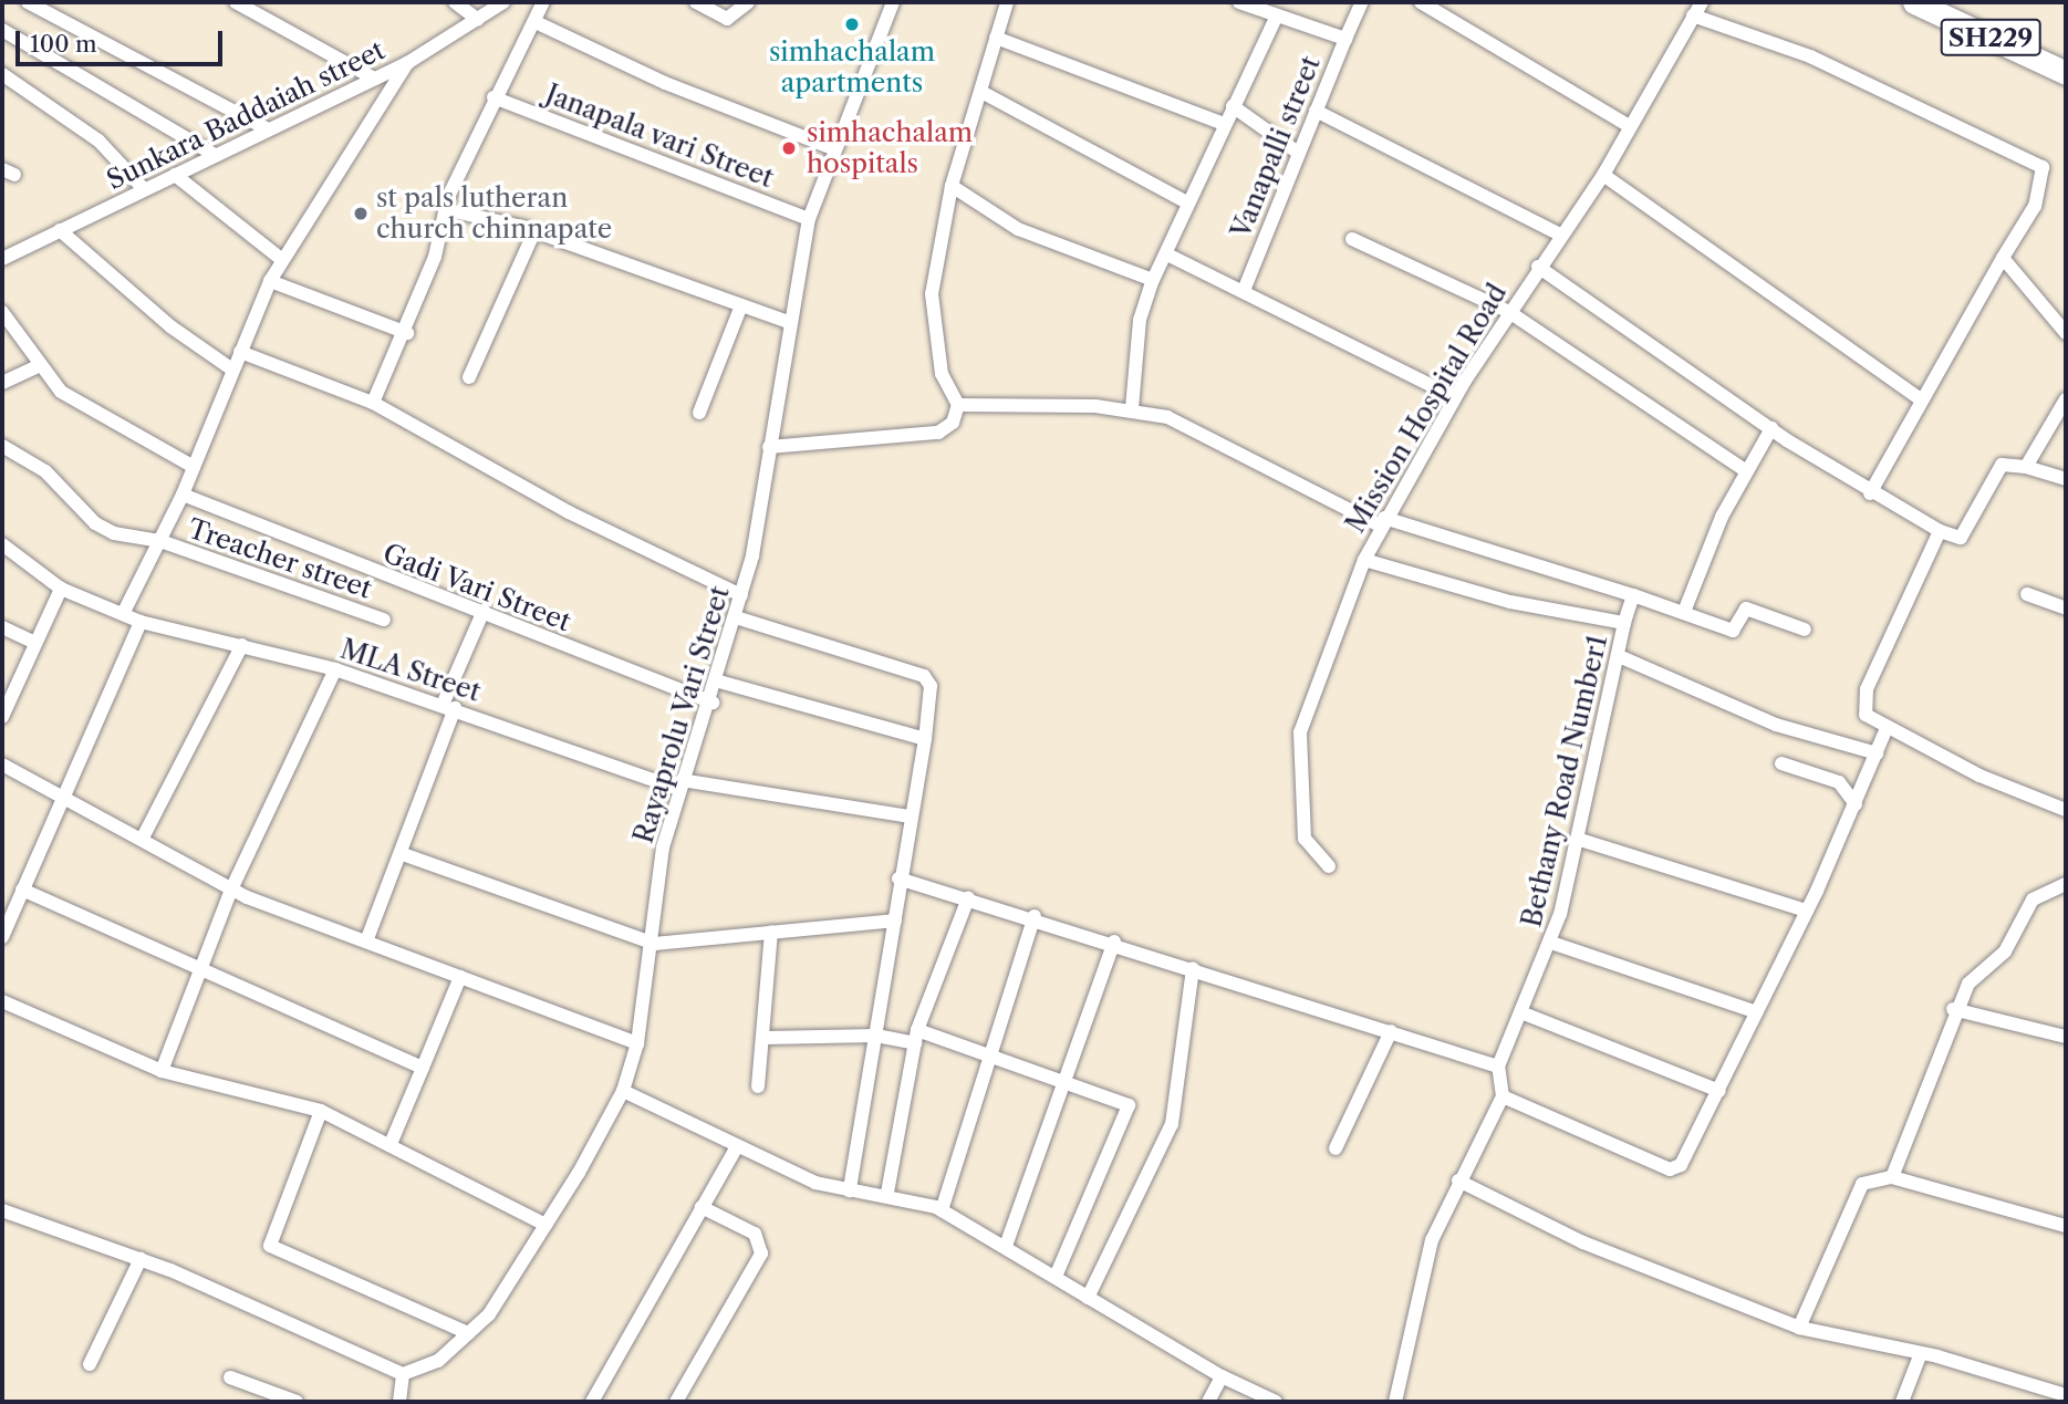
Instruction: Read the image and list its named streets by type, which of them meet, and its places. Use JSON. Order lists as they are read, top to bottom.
{
  "streets": {
    "main road": ["SH229"],
    "street": [
      "Sunkara Baddaiah street",
      "Janapala vari Street",
      "Vanapalli street",
      "Mission Hospital Road",
      "Treacher street",
      "Gadi Vari Street",
      "MLA Street",
      "Rayaprolu Vari Street",
      "Bethany Road Number1"
    ]
  },
  "crossings": [
    ["Janapala vari Street", "Rayaprolu Vari Street"],
    ["Mission Hospital Road", "Bethany Road Number1"],
    ["Gadi Vari Street", "Rayaprolu Vari Street"],
    ["MLA Street", "Rayaprolu Vari Street"]
  ],
  "places": ["simhachalam apartments", "simhachalam hospitals", "st pals lutheran church chinnapate"],
  "scale_bar": "100 m"
}
